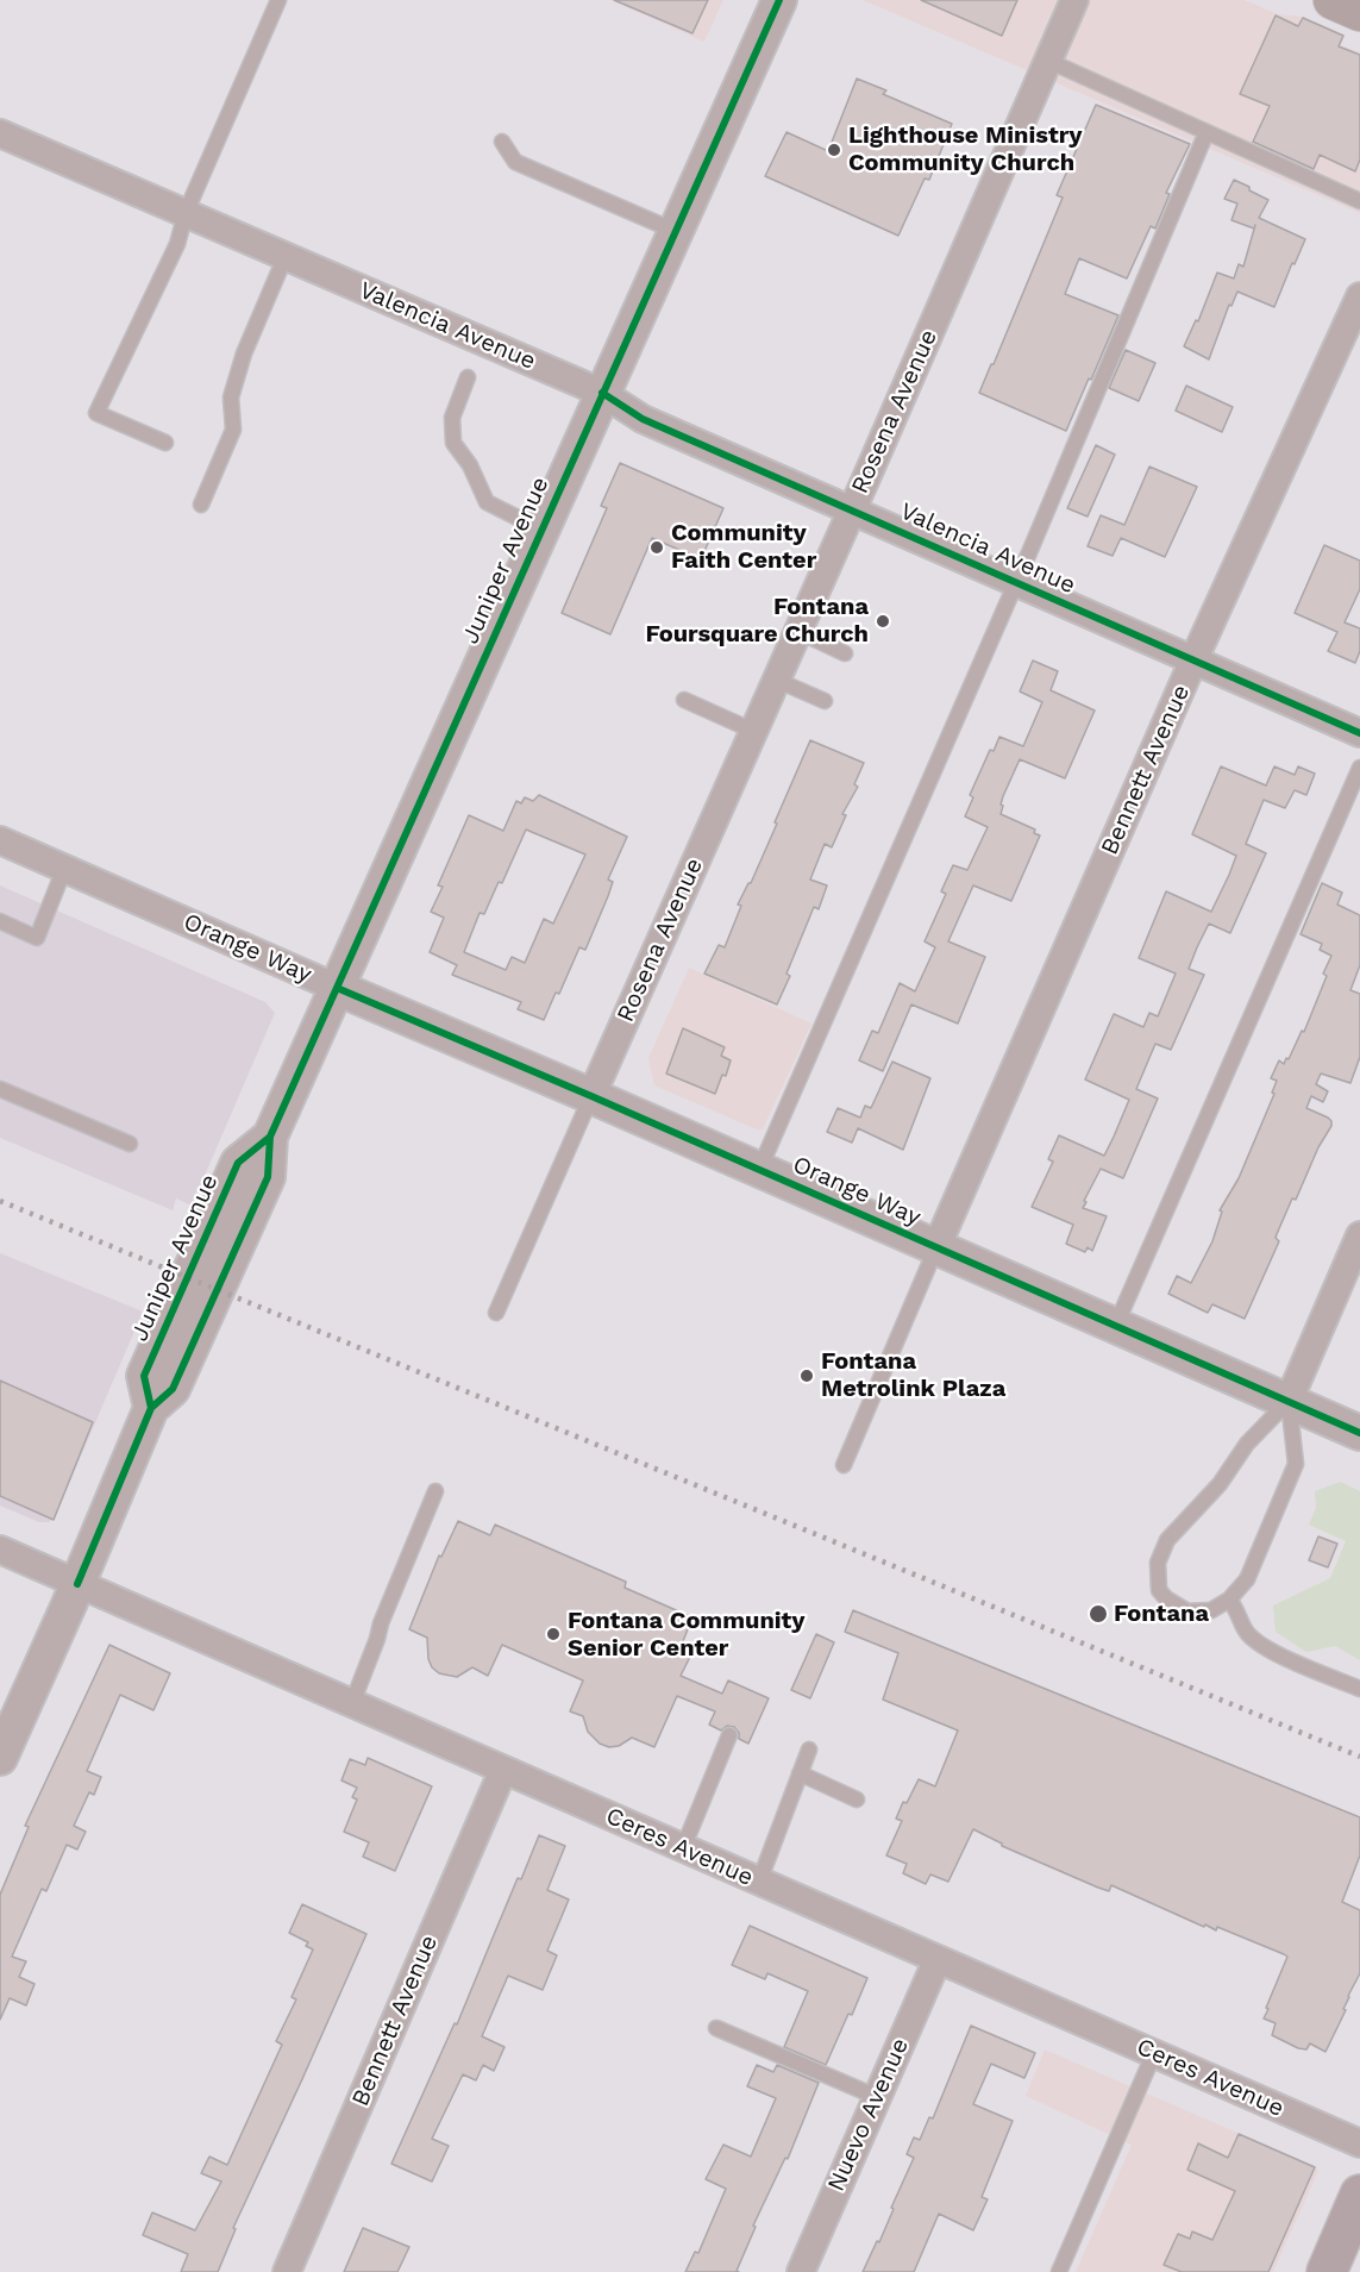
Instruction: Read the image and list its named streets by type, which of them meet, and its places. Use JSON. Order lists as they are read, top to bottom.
{
  "streets": {
    "street": [
      "Valencia Avenue",
      "Rosena Avenue",
      "Juniper Avenue",
      "Bennett Avenue",
      "Orange Way",
      "Ceres Avenue",
      "Nuevo Avenue"
    ]
  },
  "crossings": [
    ["Valencia Avenue", "Rosena Avenue"],
    ["Valencia Avenue", "Juniper Avenue"],
    ["Valencia Avenue", "Bennett Avenue"],
    ["Rosena Avenue", "Orange Way"],
    ["Juniper Avenue", "Orange Way"],
    ["Juniper Avenue", "Ceres Avenue"],
    ["Bennett Avenue", "Orange Way"],
    ["Bennett Avenue", "Ceres Avenue"],
    ["Ceres Avenue", "Nuevo Avenue"]
  ],
  "places": [
    "Lighthouse Ministry Community Church",
    "Community Faith Center",
    "Fontana Foursquare Church",
    "Fontana Metrolink Plaza",
    "Fontana",
    "Fontana Community Senior Center"
  ]
}
